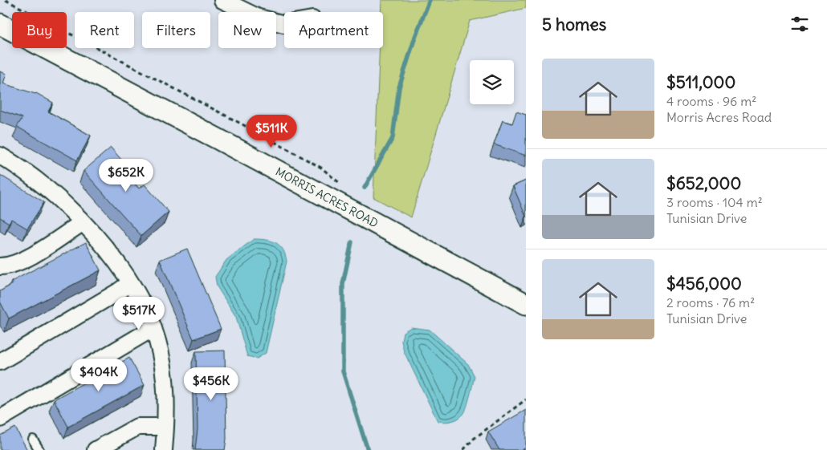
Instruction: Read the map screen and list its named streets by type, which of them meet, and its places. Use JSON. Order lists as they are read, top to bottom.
{
  "streets": {
    "street": ["MORRIS ACRES ROAD"]
  },
  "page": {
    "heading": "5 homes",
    "chip": [
      "Buy",
      "Rent",
      "Filters",
      "New",
      "Apartment"
    ],
    "list": [
      {
        "name": "$511,000",
        "note": "4 rooms · 96 m² · Morris Acres Road"
      },
      {
        "name": "$652,000",
        "note": "3 rooms · 104 m² · Tunisian Drive"
      },
      {
        "name": "$456,000",
        "note": "2 rooms · 76 m² · Tunisian Drive"
      }
    ],
    "price": [
      "$511K",
      "$652K",
      "$517K",
      "$404K",
      "$456K"
    ]
  }
}
